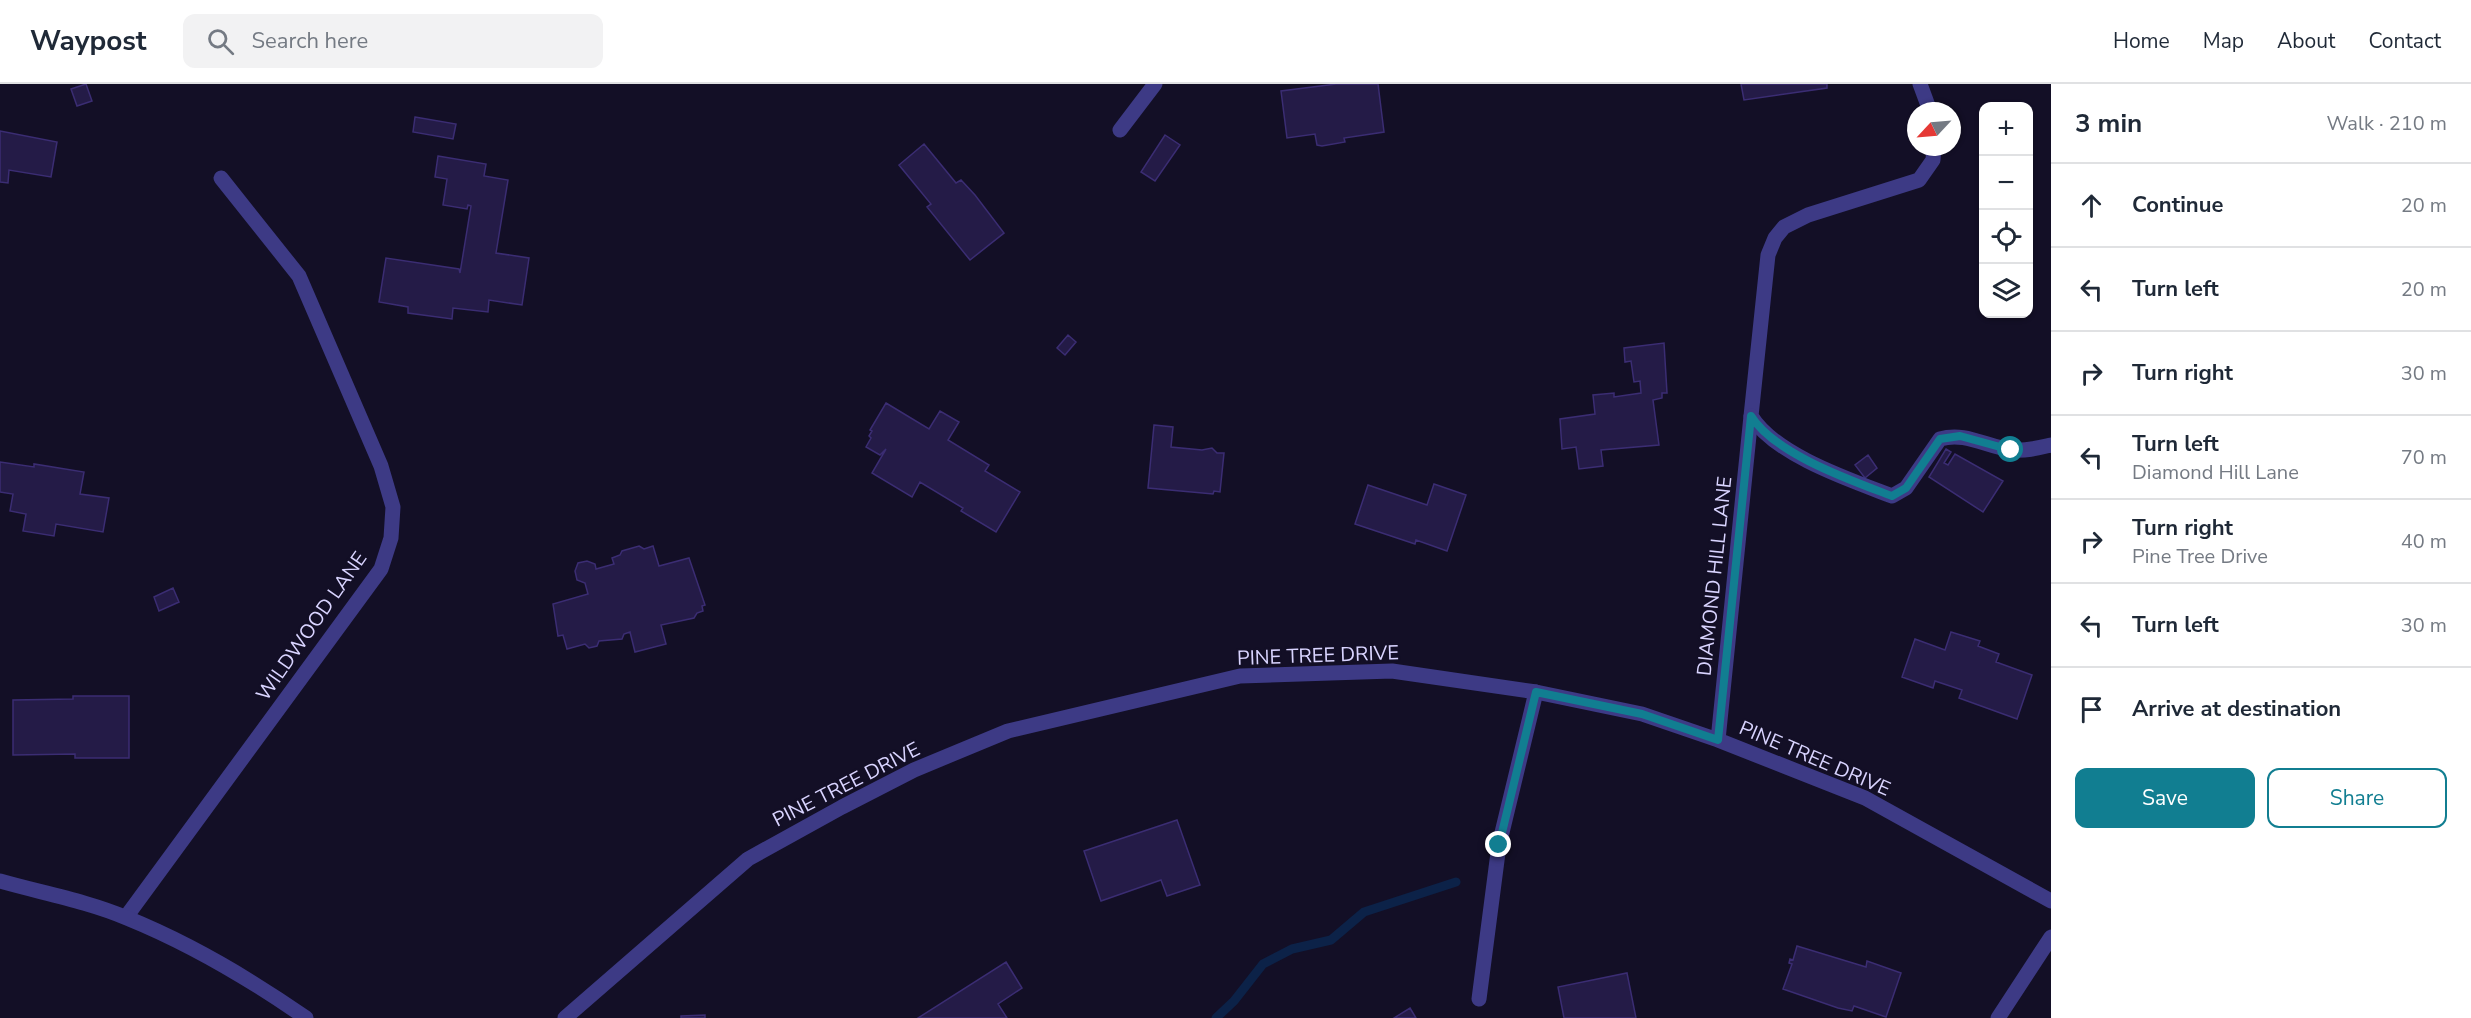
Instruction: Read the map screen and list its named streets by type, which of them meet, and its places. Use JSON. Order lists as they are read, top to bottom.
{
  "streets": {
    "street": ["DIAMOND HILL LANE", "WILDWOOD LANE", "PINE TREE DRIVE"]
  },
  "crossings": [
    ["DIAMOND HILL LANE", "PINE TREE DRIVE"]
  ],
  "north": "bottom left",
  "page": {
    "header": "Waypost",
    "search": "Search here",
    "nav": [
      "Home",
      "Map",
      "About",
      "Contact"
    ],
    "heading": ["3 min", "Walk · 210 m"],
    "map_buttons": ["+", "−"],
    "list": [
      ["Continue", "20 m"],
      ["Turn left", "20 m"],
      ["Turn right", "30 m"],
      ["Turn left", "Diamond Hill Lane", "70 m"],
      ["Turn right", "Pine Tree Drive", "40 m"],
      ["Turn left", "30 m"],
      "Arrive at destination"
    ],
    "buttons": ["Save", "Share"]
  }
}
